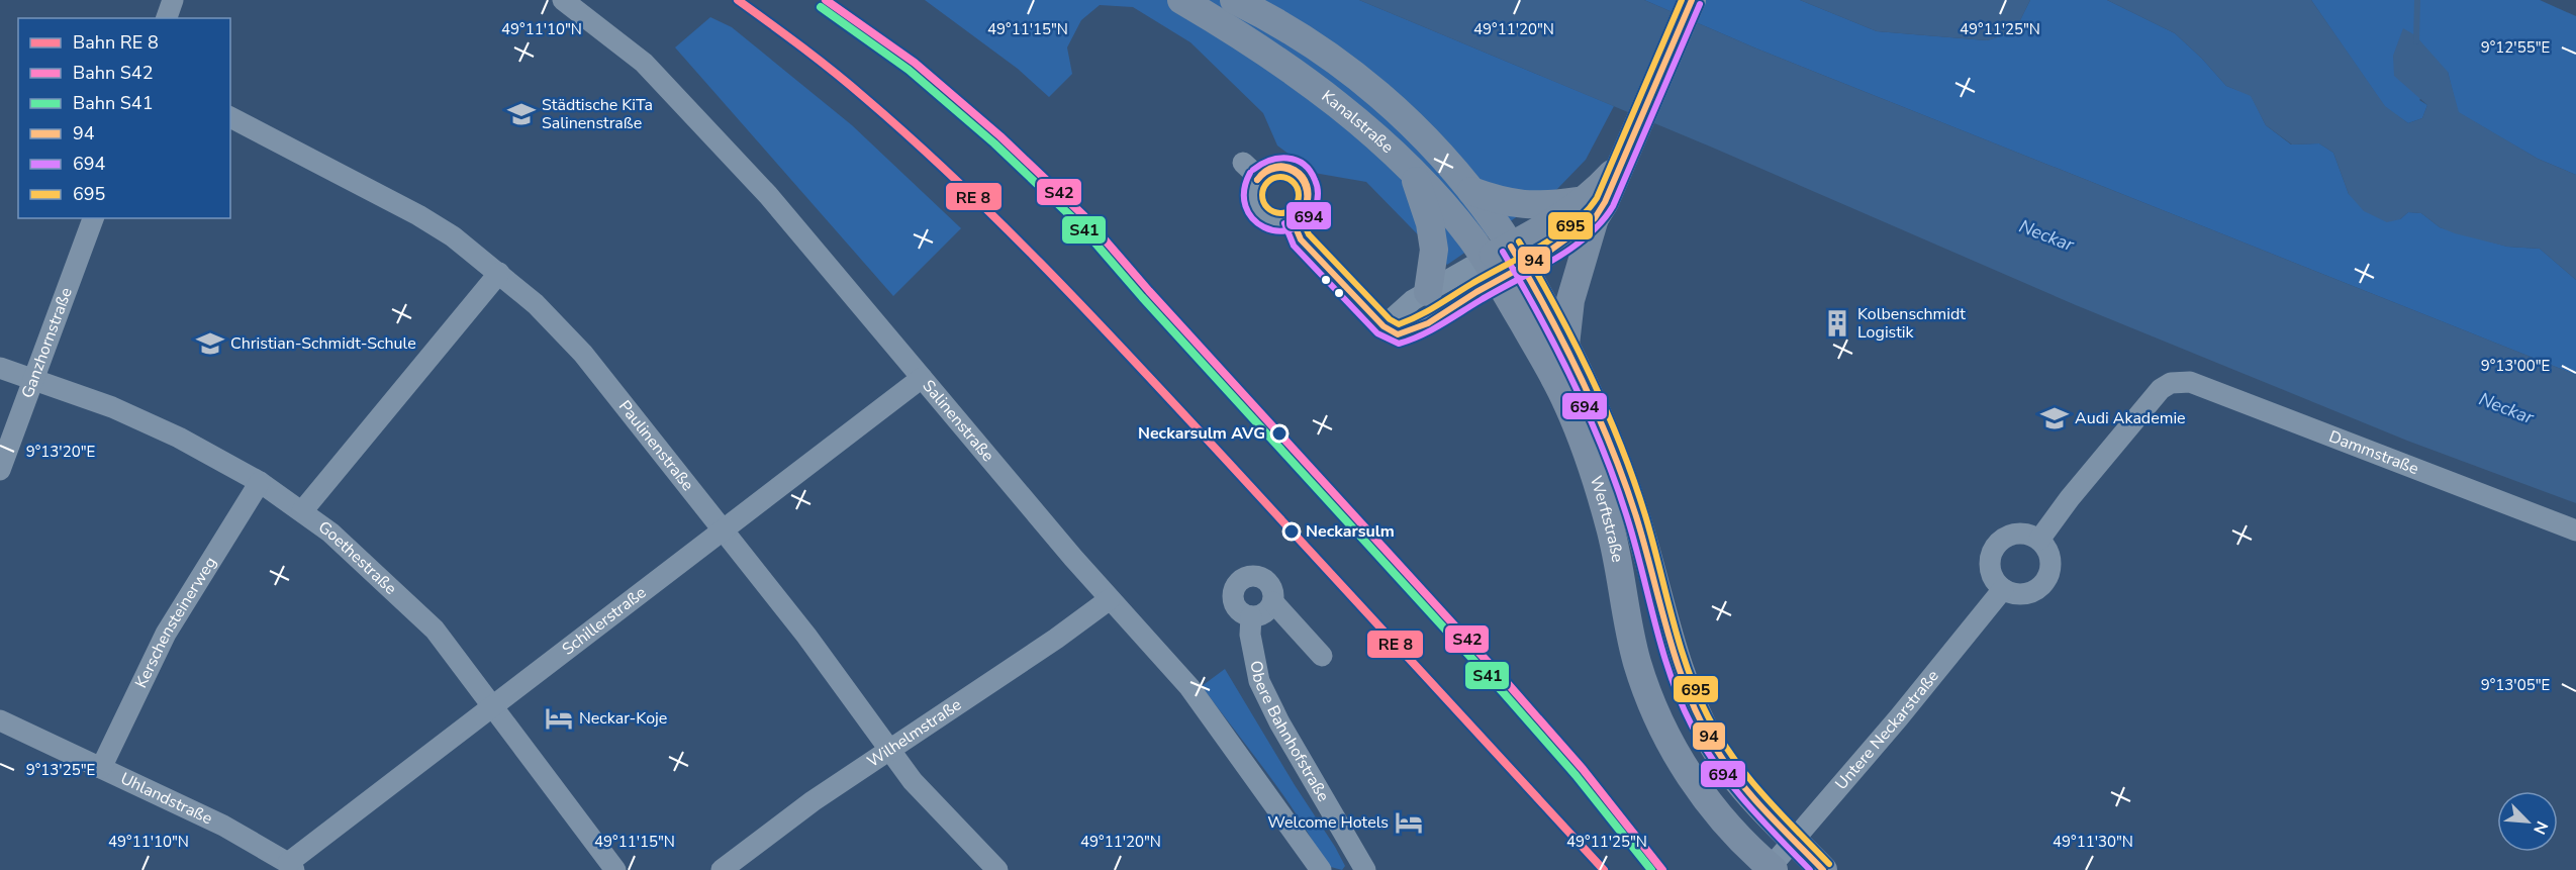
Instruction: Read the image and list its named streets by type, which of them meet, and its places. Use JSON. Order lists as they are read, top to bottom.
{
  "streets": {
    "main road": ["Kanalstraße", "Werftstraße"],
    "street": [
      "Ganzhornstraße",
      "Salinenstraße",
      "Paulinenstraße",
      "Dammstraße",
      "Goethestraße",
      "Schillerstraße",
      "Kerschensteinerweg",
      "Untere Neckarstraße",
      "Obere Bahnhofstraße",
      "Wilhelmstraße",
      "Uhlandstraße"
    ]
  },
  "crossings": [
    ["Kanalstraße", "Werftstraße"],
    ["Ganzhornstraße", "Goethestraße"],
    ["Salinenstraße", "Schillerstraße"],
    ["Salinenstraße", "Wilhelmstraße"],
    ["Paulinenstraße", "Schillerstraße"],
    ["Paulinenstraße", "Wilhelmstraße"],
    ["Dammstraße", "Untere Neckarstraße"],
    ["Werftstraße", "Untere Neckarstraße"],
    ["Goethestraße", "Schillerstraße"],
    ["Goethestraße", "Kerschensteinerweg"],
    ["Schillerstraße", "Uhlandstraße"],
    ["Kerschensteinerweg", "Uhlandstraße"]
  ],
  "water": ["Neckar"],
  "places": {
    "school or university": ["Städtische KiTa Salinenstraße", "Christian-Schmidt-Schule", "Audi Akademie"],
    "building": ["Kolbenschmidt Logistik"],
    "other": ["Neckarsulm AVG", "Neckarsulm"],
    "hotel": ["Neckar-Koje", "Welcome Hotels"]
  },
  "lines": [
    "rail line S42",
    "transit line 94",
    "transit line 695",
    "transit line 694",
    "rail line S41"
  ],
  "legend": [
    "Bahn RE 8",
    "Bahn S42",
    "Bahn S41",
    "94",
    "694",
    "695"
  ],
  "north": "bottom right",
  "coordinates": [
    "49°11'10\"N",
    "49°11'15\"N",
    "49°11'20\"N",
    "49°11'25\"N",
    "9°12'55\"E",
    "9°13'00\"E",
    "9°13'20\"E",
    "9°13'05\"E",
    "9°13'25\"E",
    "49°11'30\"N"
  ]
}
